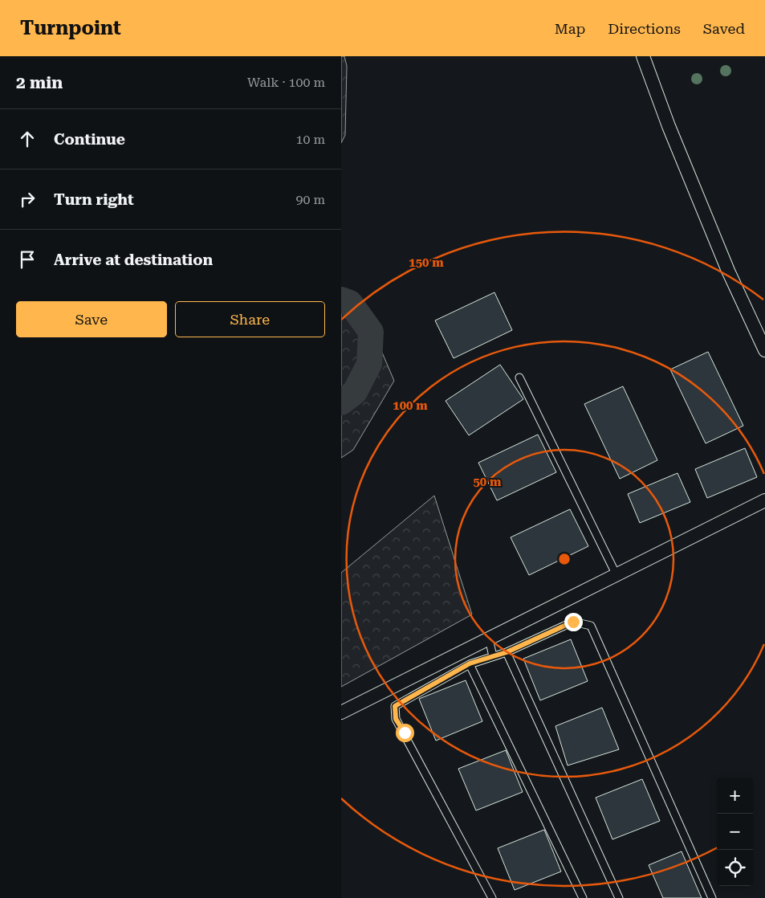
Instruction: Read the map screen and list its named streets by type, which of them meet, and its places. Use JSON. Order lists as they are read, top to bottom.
{
  "page": {
    "header": "Turnpoint",
    "nav": ["Map", "Directions", "Saved"],
    "heading": ["2 min", "Walk · 100 m"],
    "list": [
      ["Continue", "10 m"],
      ["Turn right", "90 m"],
      "Arrive at destination"
    ],
    "buttons": ["Save", "Share"],
    "map_buttons": ["+", "−"]
  },
  "rings": ["150 m", "100 m", "50 m"]
}
